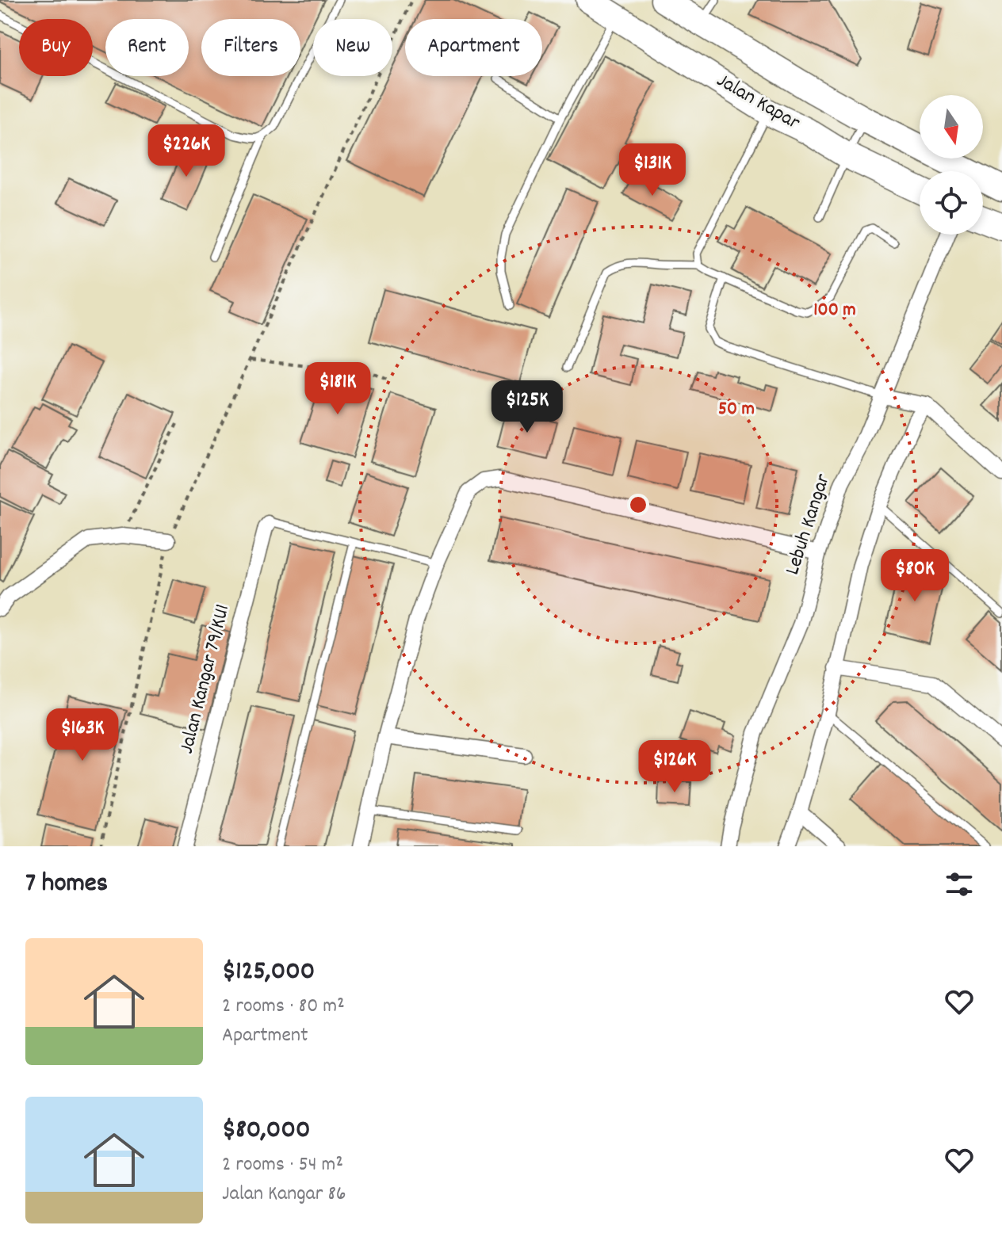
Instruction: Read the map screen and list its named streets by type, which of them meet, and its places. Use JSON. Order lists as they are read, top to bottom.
{
  "streets": {
    "highway": ["Jalan Kapar"],
    "street": ["Lebuh Kangar", "Jalan Kangar 79/KU1"]
  },
  "north": "bottom",
  "page": {
    "chip": [
      "Buy",
      "Rent",
      "Filters",
      "New",
      "Apartment"
    ],
    "price": [
      "$226K",
      "$131K",
      "$181K",
      "$125K",
      "$80K",
      "$163K",
      "$126K"
    ],
    "heading": "7 homes",
    "list": [
      {
        "name": "$125,000",
        "note": "2 rooms · 80 m² · Apartment"
      },
      {
        "name": "$80,000",
        "note": "2 rooms · 54 m² · Jalan Kangar 86"
      }
    ]
  },
  "rings": ["100 m", "50 m"]
}
